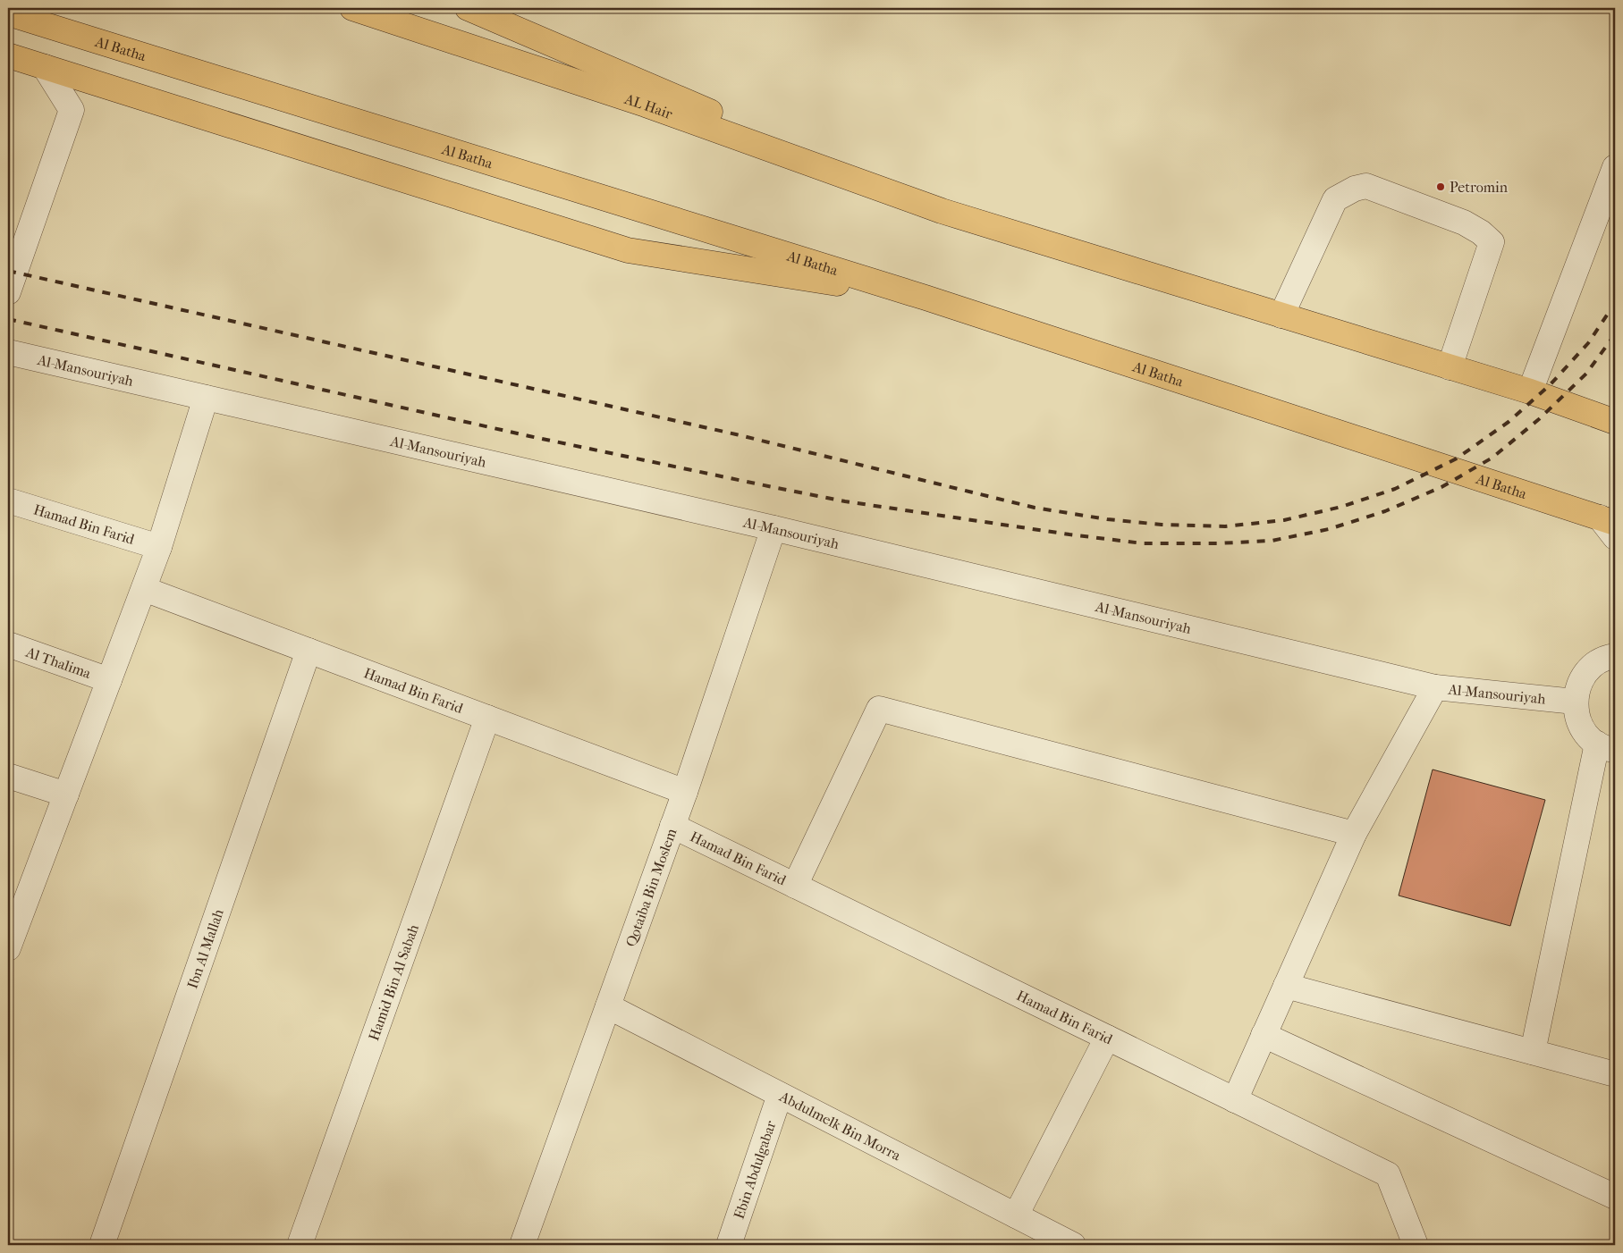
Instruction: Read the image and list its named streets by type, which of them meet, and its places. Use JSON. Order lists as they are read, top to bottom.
{
  "streets": {
    "main road": ["Al Batha", "AL Hair"],
    "street": [
      "Al-Mansouriyah",
      "Hamad Bin Farid",
      "Al Thalima",
      "Qotaiba Bin Moslem",
      "Ibn Al Mallah",
      "Hamid Bin Al Sabah",
      "Abdulmelk Bin Morra",
      "Ebin Abdulgabar"
    ]
  },
  "crossings": [
    ["Al-Mansouriyah", "Qotaiba Bin Moslem"],
    ["Hamad Bin Farid", "Qotaiba Bin Moslem"],
    ["Hamad Bin Farid", "Ibn Al Mallah"],
    ["Hamad Bin Farid", "Hamid Bin Al Sabah"],
    ["Qotaiba Bin Moslem", "Abdulmelk Bin Morra"],
    ["Abdulmelk Bin Morra", "Ebin Abdulgabar"]
  ],
  "places": ["Petromin"]
}
